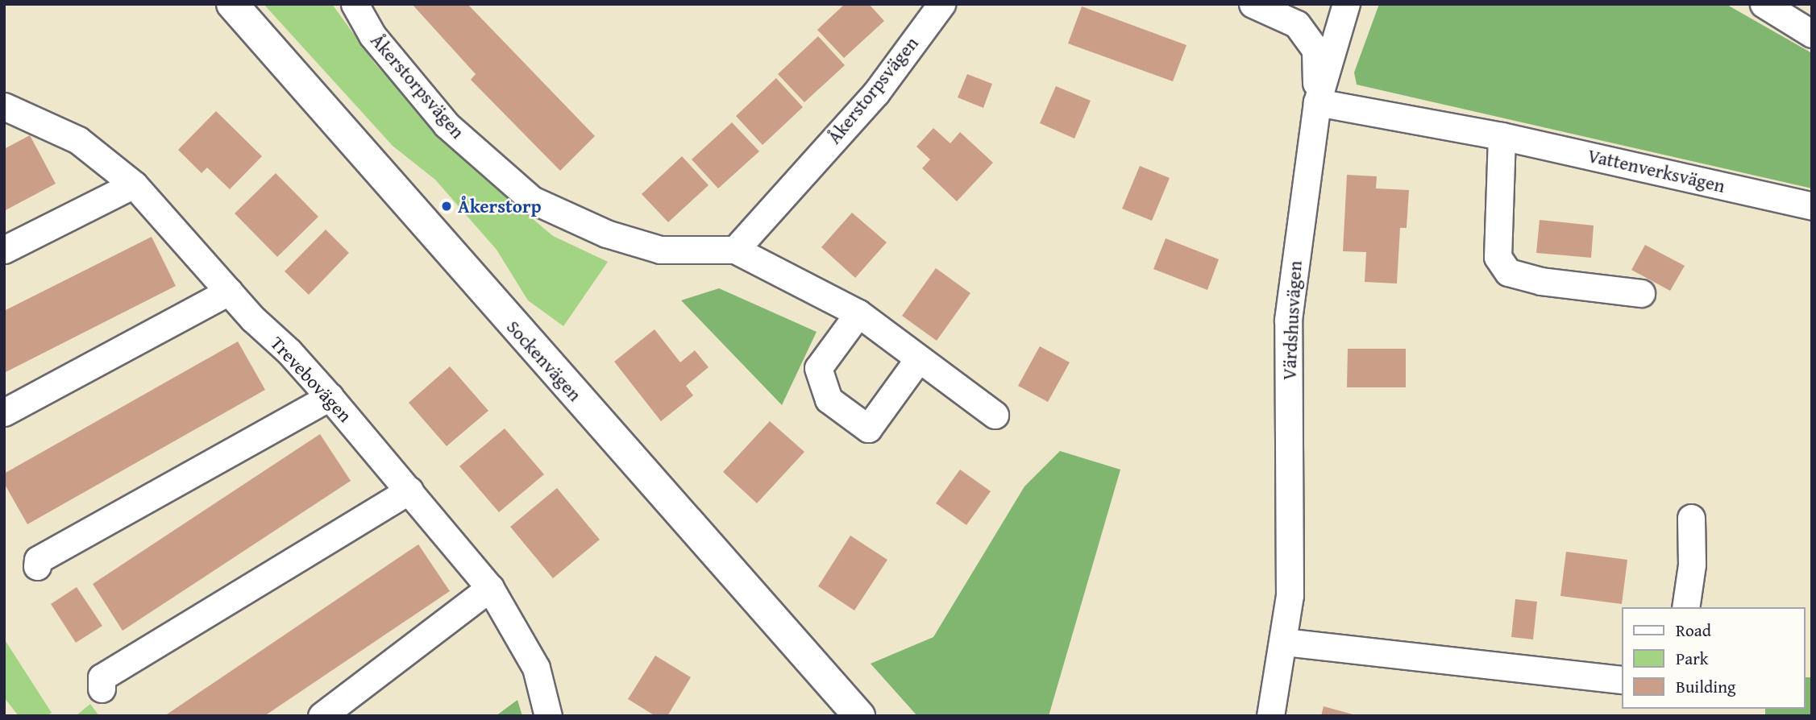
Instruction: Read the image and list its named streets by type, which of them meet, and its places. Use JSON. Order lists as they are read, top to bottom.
{
  "streets": {
    "street": [
      "Åkerstorpsvägen",
      "Vattenverksvägen",
      "Värdshusvägen",
      "Sockenvägen",
      "Trevebovägen"
    ]
  },
  "crossings": [
    ["Vattenverksvägen", "Värdshusvägen"]
  ],
  "places": ["Åkerstorp"],
  "legend": ["Road", "Park", "Building"]
}
